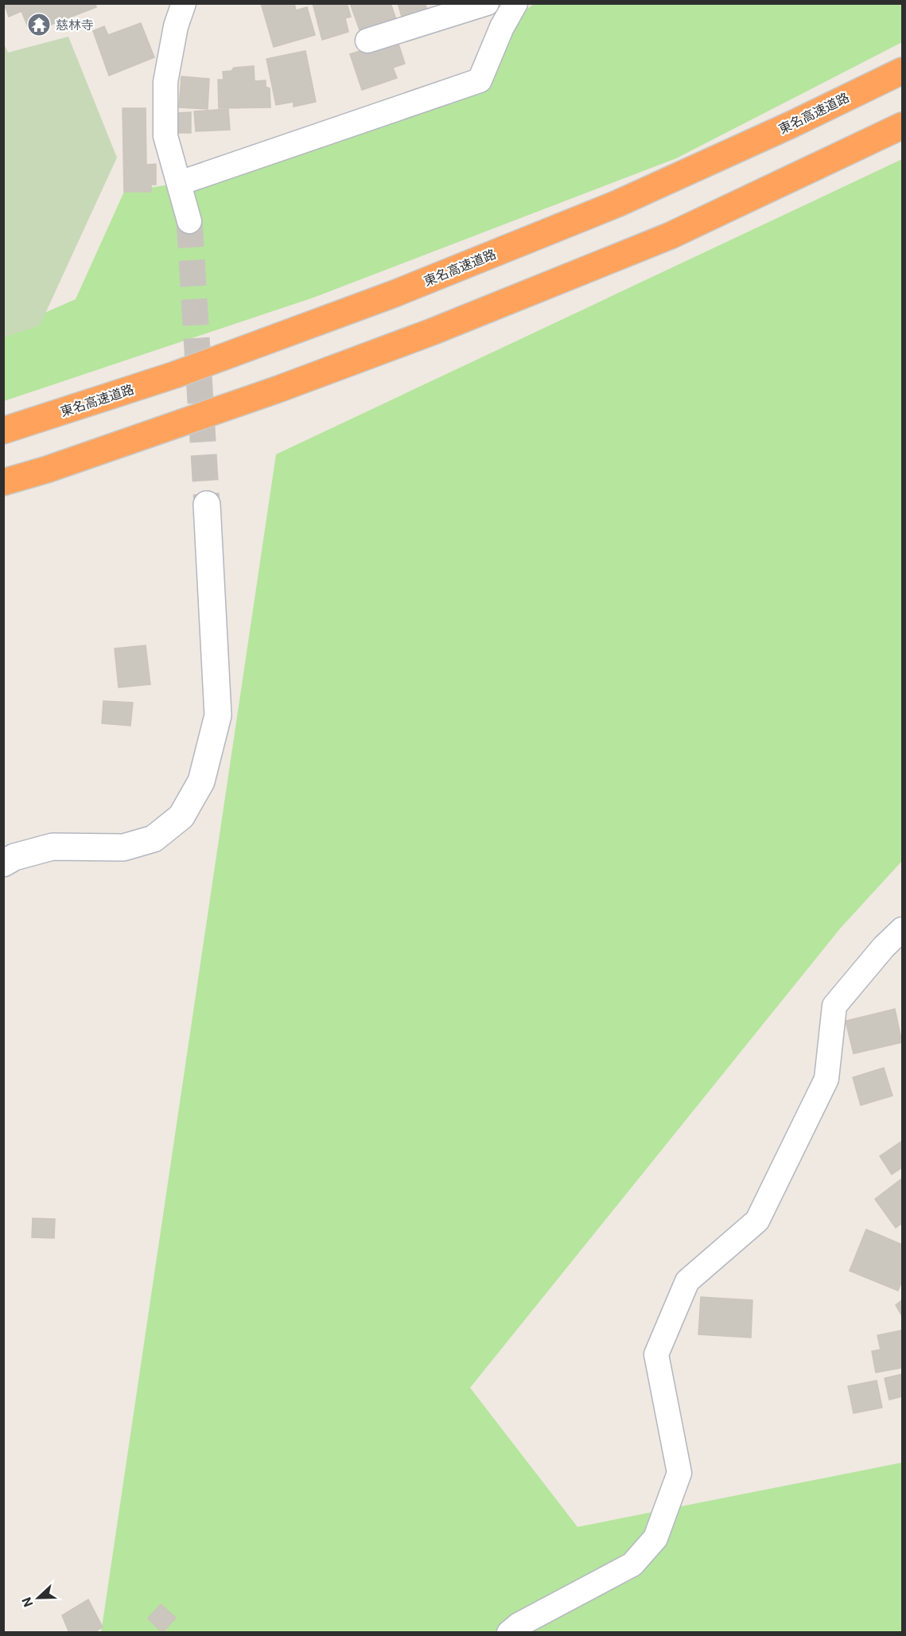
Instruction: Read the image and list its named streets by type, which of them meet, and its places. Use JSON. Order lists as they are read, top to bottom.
{
  "streets": {
    "highway": ["東名高速道路"]
  },
  "places": {
    "temple": ["慈林寺"]
  },
  "north": "left"
}
